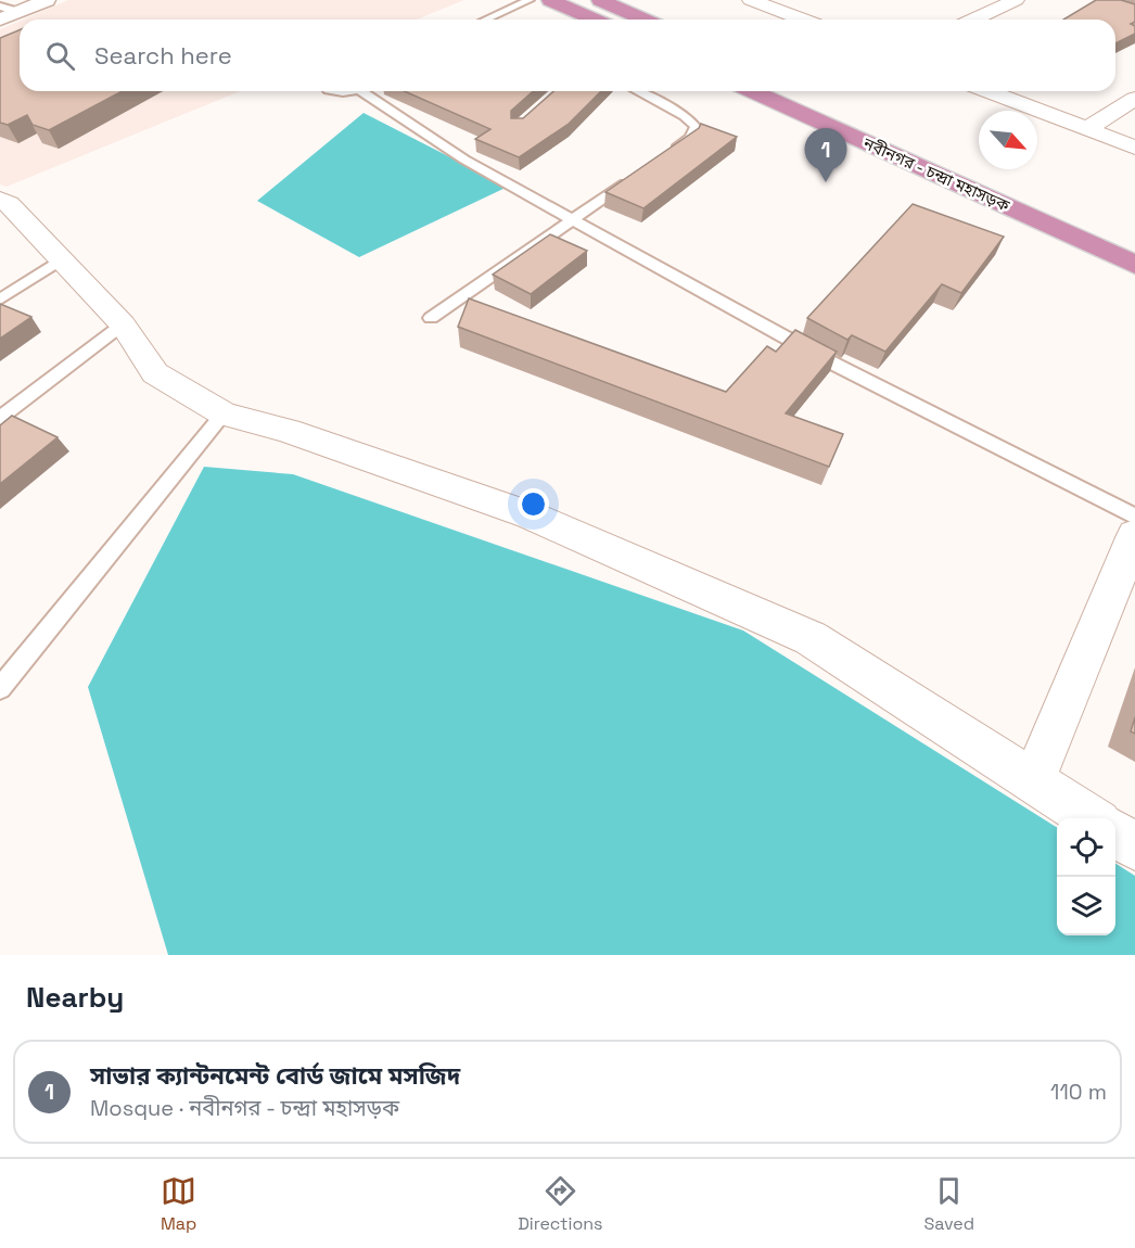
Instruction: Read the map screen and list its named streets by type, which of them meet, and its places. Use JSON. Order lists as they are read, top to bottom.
{
  "streets": {
    "highway": ["নবীনগর - চন্দ্রা মহাসড়ক"]
  },
  "north": "bottom right",
  "page": {
    "search": "Search here",
    "pins": "1",
    "heading": "Nearby",
    "list": [
      {
        "mark": "1",
        "name": "সাভার ক্যান্টনমেন্ট বোর্ড জামে মসজিদ",
        "note": "Mosque · নবীনগর - চন্দ্রা মহাসড়ক",
        "value": "110 m"
      }
    ],
    "nav": ["Map", "Directions", "Saved"]
  }
}
